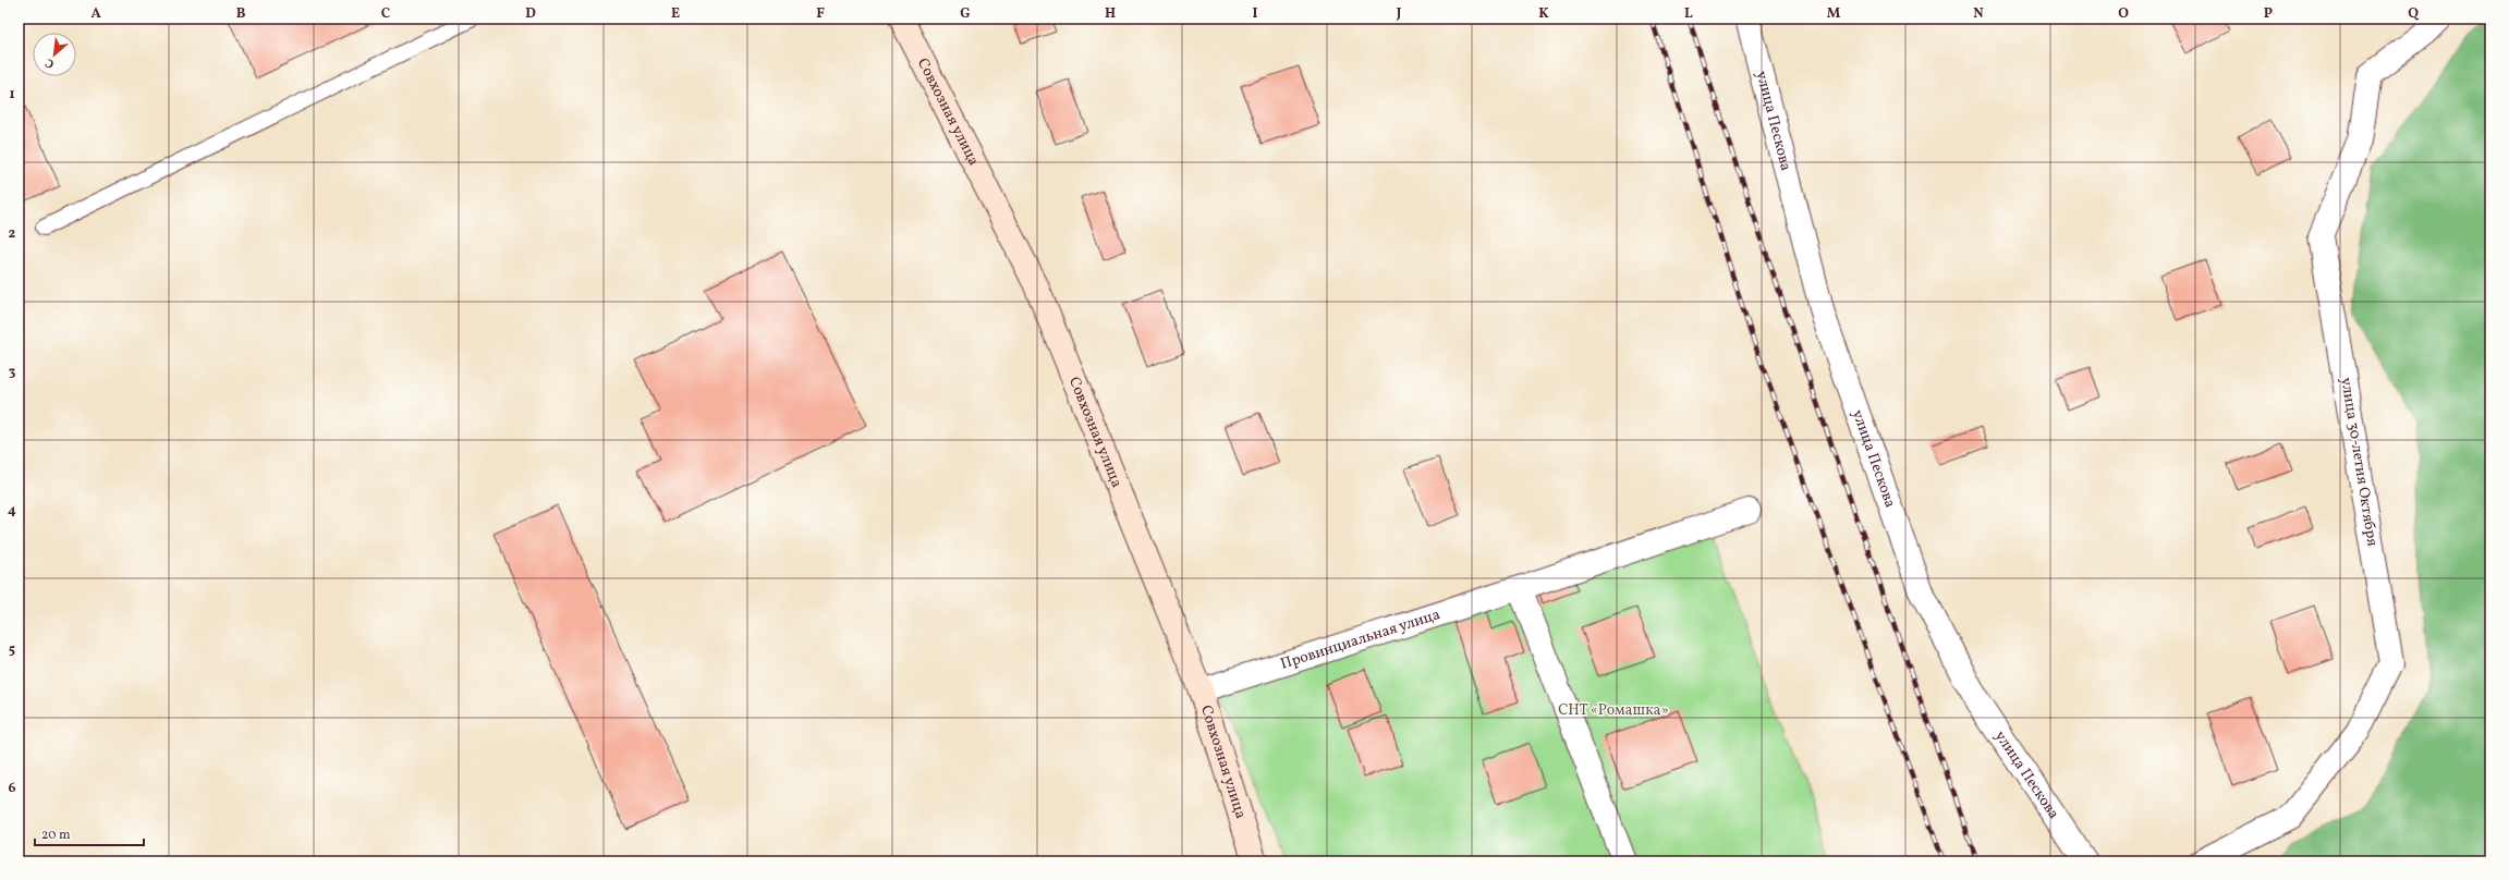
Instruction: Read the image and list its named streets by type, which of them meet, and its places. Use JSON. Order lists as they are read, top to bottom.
{
  "streets": {
    "street": [
      "Совхозная улица",
      "улица Пескова",
      "улица 30-летия Октября",
      "Провинциальная улица"
    ]
  },
  "crossings": [
    ["Совхозная улица", "Провинциальная улица"]
  ],
  "parks": ["СНТ «Ромашка»"],
  "scale_bar": "20 m",
  "north": "bottom left",
  "grid": {
    "columns": [
      "A",
      "B",
      "C",
      "D",
      "E",
      "F",
      "G",
      "H",
      "I",
      "J",
      "K",
      "L",
      "M",
      "N",
      "O",
      "P",
      "Q"
    ],
    "rows": [
      "1",
      "2",
      "3",
      "4",
      "5",
      "6"
    ]
  }
}
